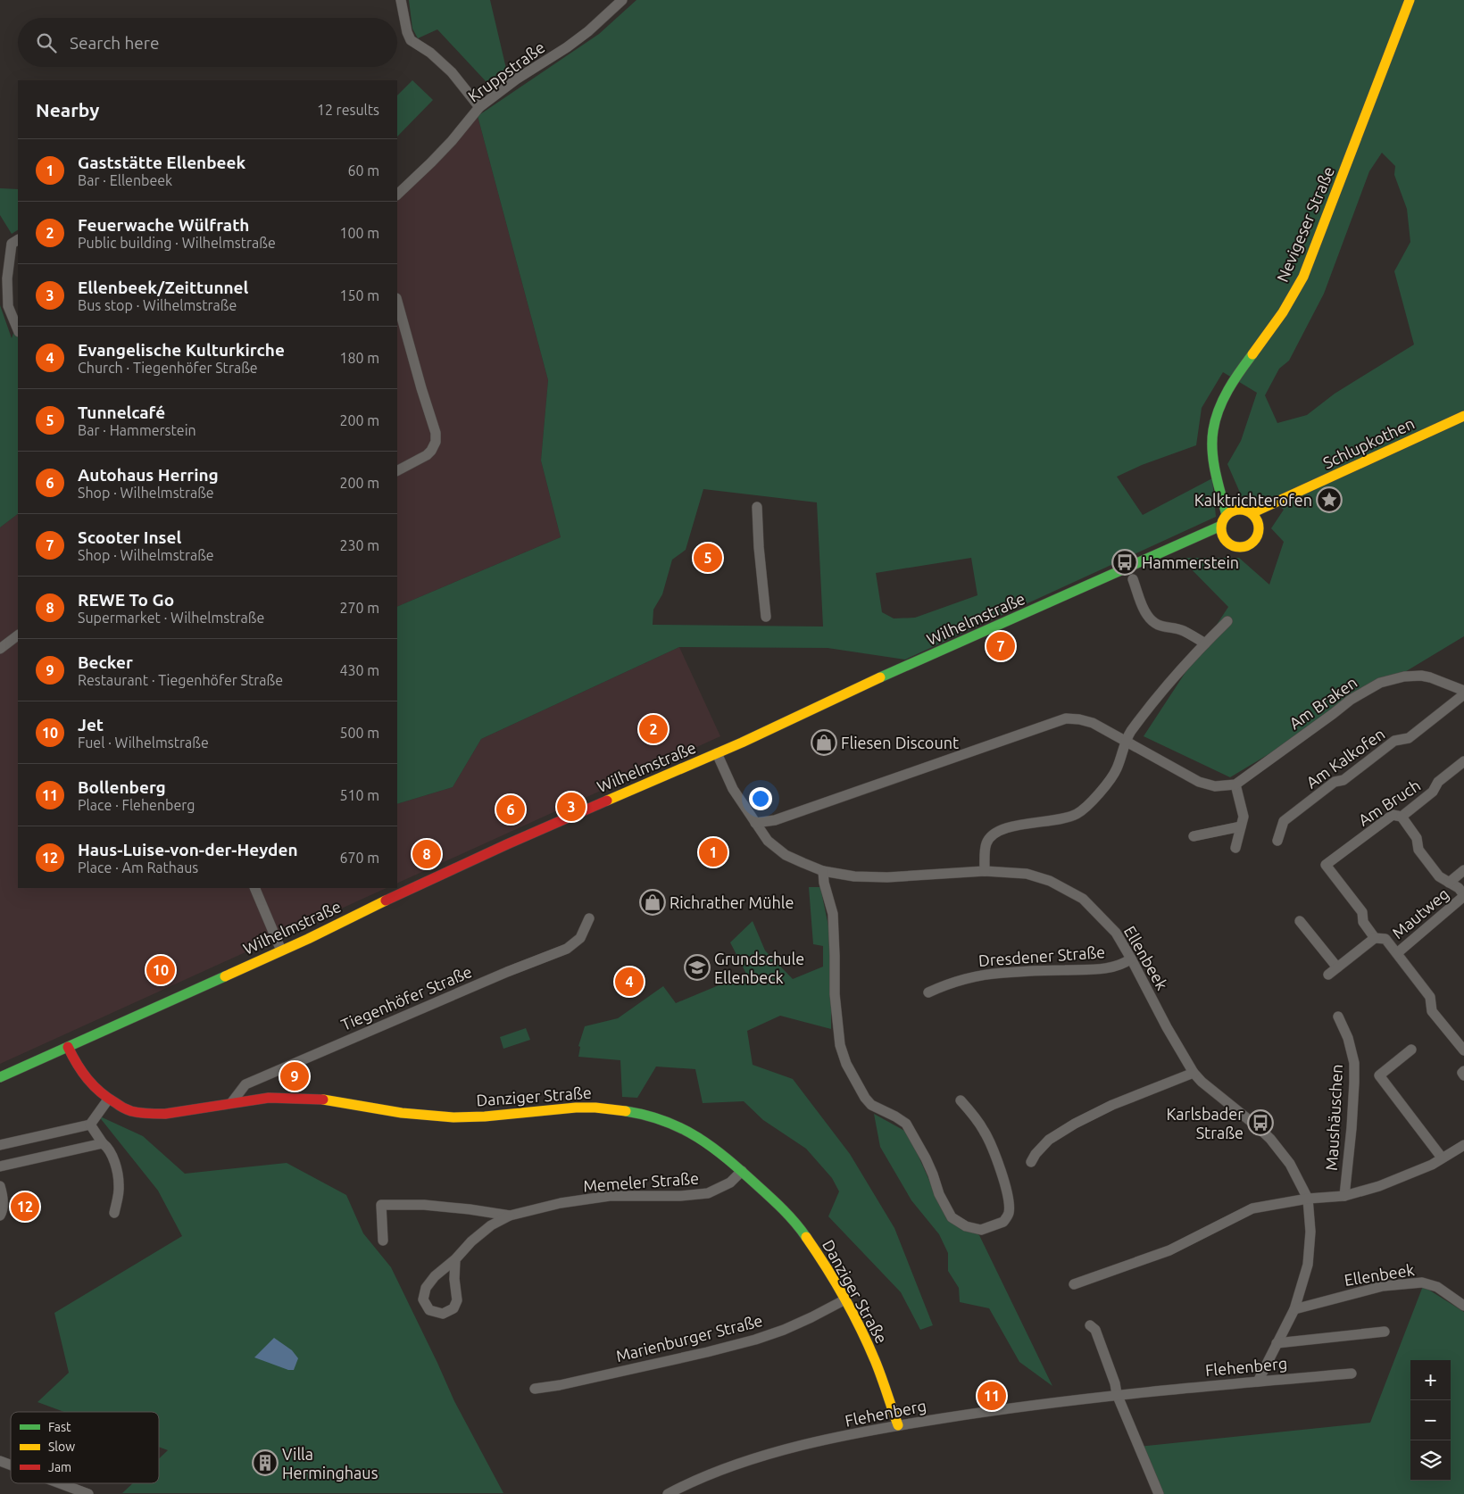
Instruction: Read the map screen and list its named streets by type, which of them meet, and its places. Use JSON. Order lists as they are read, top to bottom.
{
  "streets": {
    "main road": [
      "Nevigeser Straße",
      "Schlupkothen",
      "Wilhelmstraße",
      "Danziger Straße"
    ],
    "street": [
      "Kruppstraße",
      "Am Braken",
      "Am Kalkofen",
      "Am Bruch",
      "Mautweg",
      "Dresdener Straße",
      "Ellenbeek",
      "Tiegenhöfer Straße",
      "Maushäuschen",
      "Memeler Straße",
      "Marienburger Straße",
      "Flehenberg"
    ]
  },
  "crossings": [
    ["Nevigeser Straße", "Schlupkothen"],
    ["Nevigeser Straße", "Wilhelmstraße"],
    ["Schlupkothen", "Wilhelmstraße"],
    ["Wilhelmstraße", "Ellenbeek"],
    ["Wilhelmstraße", "Danziger Straße"],
    ["Am Braken", "Am Kalkofen"],
    ["Am Bruch", "Mautweg"],
    ["Dresdener Straße", "Ellenbeek"],
    ["Ellenbeek", "Flehenberg"],
    ["Tiegenhöfer Straße", "Danziger Straße"],
    ["Danziger Straße", "Memeler Straße"],
    ["Danziger Straße", "Marienburger Straße"],
    ["Danziger Straße", "Flehenberg"]
  ],
  "places": {
    "place": ["Kalktrichterofen"],
    "bus stop": ["Hammerstein", "Karlsbader Straße"],
    "shop": ["Fliesen Discount", "Richrather Mühle"],
    "school or university": ["Grundschule Ellenbeck"],
    "building": ["Villa Herminghaus"]
  },
  "legend": ["Fast", "Slow", "Jam"],
  "page": {
    "search": "Search here",
    "heading": ["Nearby", "12 results"],
    "list": [
      {
        "mark": "1",
        "name": "Gaststätte Ellenbeek",
        "note": "Bar · Ellenbeek",
        "value": "60 m"
      },
      {
        "mark": "2",
        "name": "Feuerwache Wülfrath",
        "note": "Public building · Wilhelmstraße",
        "value": "100 m"
      },
      {
        "mark": "3",
        "name": "Ellenbeek/Zeittunnel",
        "note": "Bus stop · Wilhelmstraße",
        "value": "150 m"
      },
      {
        "mark": "4",
        "name": "Evangelische Kulturkirche",
        "note": "Church · Tiegenhöfer Straße",
        "value": "180 m"
      },
      {
        "mark": "5",
        "name": "Tunnelcafé",
        "note": "Bar · Hammerstein",
        "value": "200 m"
      },
      {
        "mark": "6",
        "name": "Autohaus Herring",
        "note": "Shop · Wilhelmstraße",
        "value": "200 m"
      },
      {
        "mark": "7",
        "name": "Scooter Insel",
        "note": "Shop · Wilhelmstraße",
        "value": "230 m"
      },
      {
        "mark": "8",
        "name": "REWE To Go",
        "note": "Supermarket · Wilhelmstraße",
        "value": "270 m"
      },
      {
        "mark": "9",
        "name": "Becker",
        "note": "Restaurant · Tiegenhöfer Straße",
        "value": "430 m"
      },
      {
        "mark": "10",
        "name": "Jet",
        "note": "Fuel · Wilhelmstraße",
        "value": "500 m"
      },
      {
        "mark": "11",
        "name": "Bollenberg",
        "note": "Place · Flehenberg",
        "value": "510 m"
      },
      {
        "mark": "12",
        "name": "Haus-Luise-von-der-Heyden",
        "note": "Place · Am Rathaus",
        "value": "670 m"
      }
    ],
    "pins": [
      "5",
      "7",
      "2",
      "3",
      "6",
      "1",
      "8",
      "10",
      "4",
      "9",
      "12",
      "11"
    ],
    "map_buttons": ["+", "−"]
  }
}
